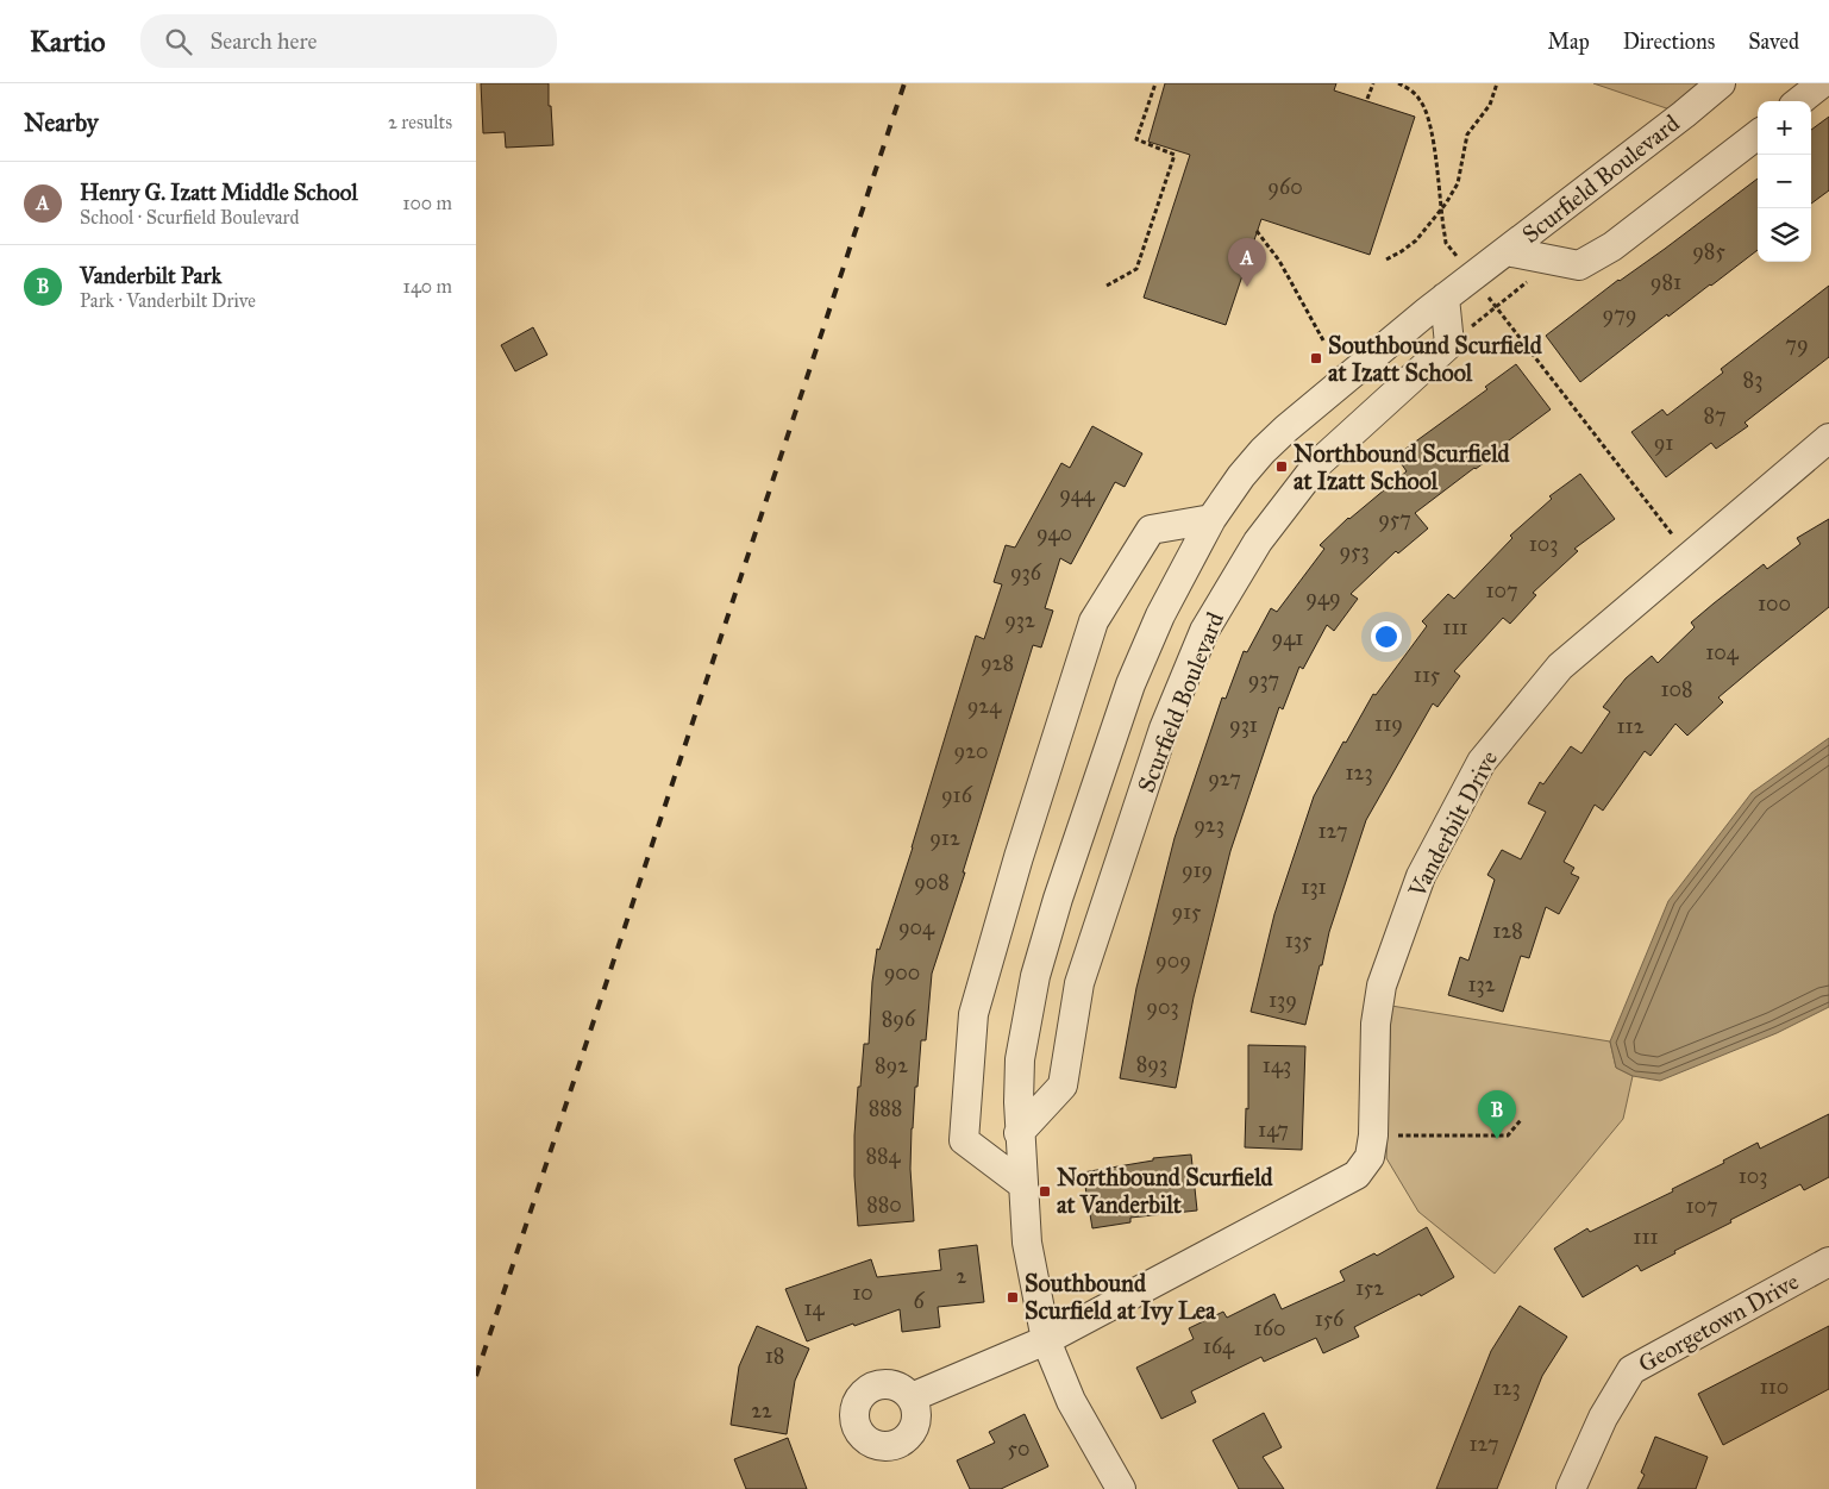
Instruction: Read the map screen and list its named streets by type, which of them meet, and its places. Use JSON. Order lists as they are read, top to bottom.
{
  "streets": {
    "street": ["Scurfield Boulevard", "Vanderbilt Drive", "Georgetown Drive"]
  },
  "crossings": [
    ["Scurfield Boulevard", "Vanderbilt Drive"]
  ],
  "places": {
    "transit": [
      "Southbound Scurfield at Izatt School",
      "Northbound Scurfield at Izatt School",
      "Northbound Scurfield at Vanderbilt",
      "Southbound Scurfield at Ivy Lea"
    ]
  },
  "house_numbers": [
    "960",
    "985",
    "981",
    "979",
    "79",
    "83",
    "87",
    "91",
    "944",
    "957",
    "940",
    "103",
    "953",
    "936",
    "107",
    "949",
    "100",
    "932",
    "111",
    "941",
    "104",
    "928",
    "115",
    "937",
    "108",
    "924",
    "119",
    "931",
    "112",
    "920",
    "123",
    "927",
    "916",
    "923",
    "127",
    "912",
    "919",
    "908",
    "131",
    "915",
    "904",
    "128",
    "135",
    "909",
    "900",
    "132",
    "139",
    "903",
    "896",
    "893",
    "892",
    "143",
    "888",
    "147",
    "884",
    "103",
    "880",
    "107",
    "111",
    "2",
    "152",
    "10",
    "6",
    "14",
    "156",
    "160",
    "164",
    "18",
    "110",
    "123",
    "22",
    "127",
    "50"
  ],
  "page": {
    "header": "Kartio",
    "search": "Search here",
    "nav": ["Map", "Directions", "Saved"],
    "heading": ["Nearby", "2 results"],
    "map_buttons": ["+", "−"],
    "list": [
      {
        "mark": "A",
        "name": "Henry G. Izatt Middle School",
        "note": "School · Scurfield Boulevard",
        "value": "100 m"
      },
      {
        "mark": "B",
        "name": "Vanderbilt Park",
        "note": "Park · Vanderbilt Drive",
        "value": "140 m"
      }
    ],
    "pins": ["A", "B"]
  }
}
